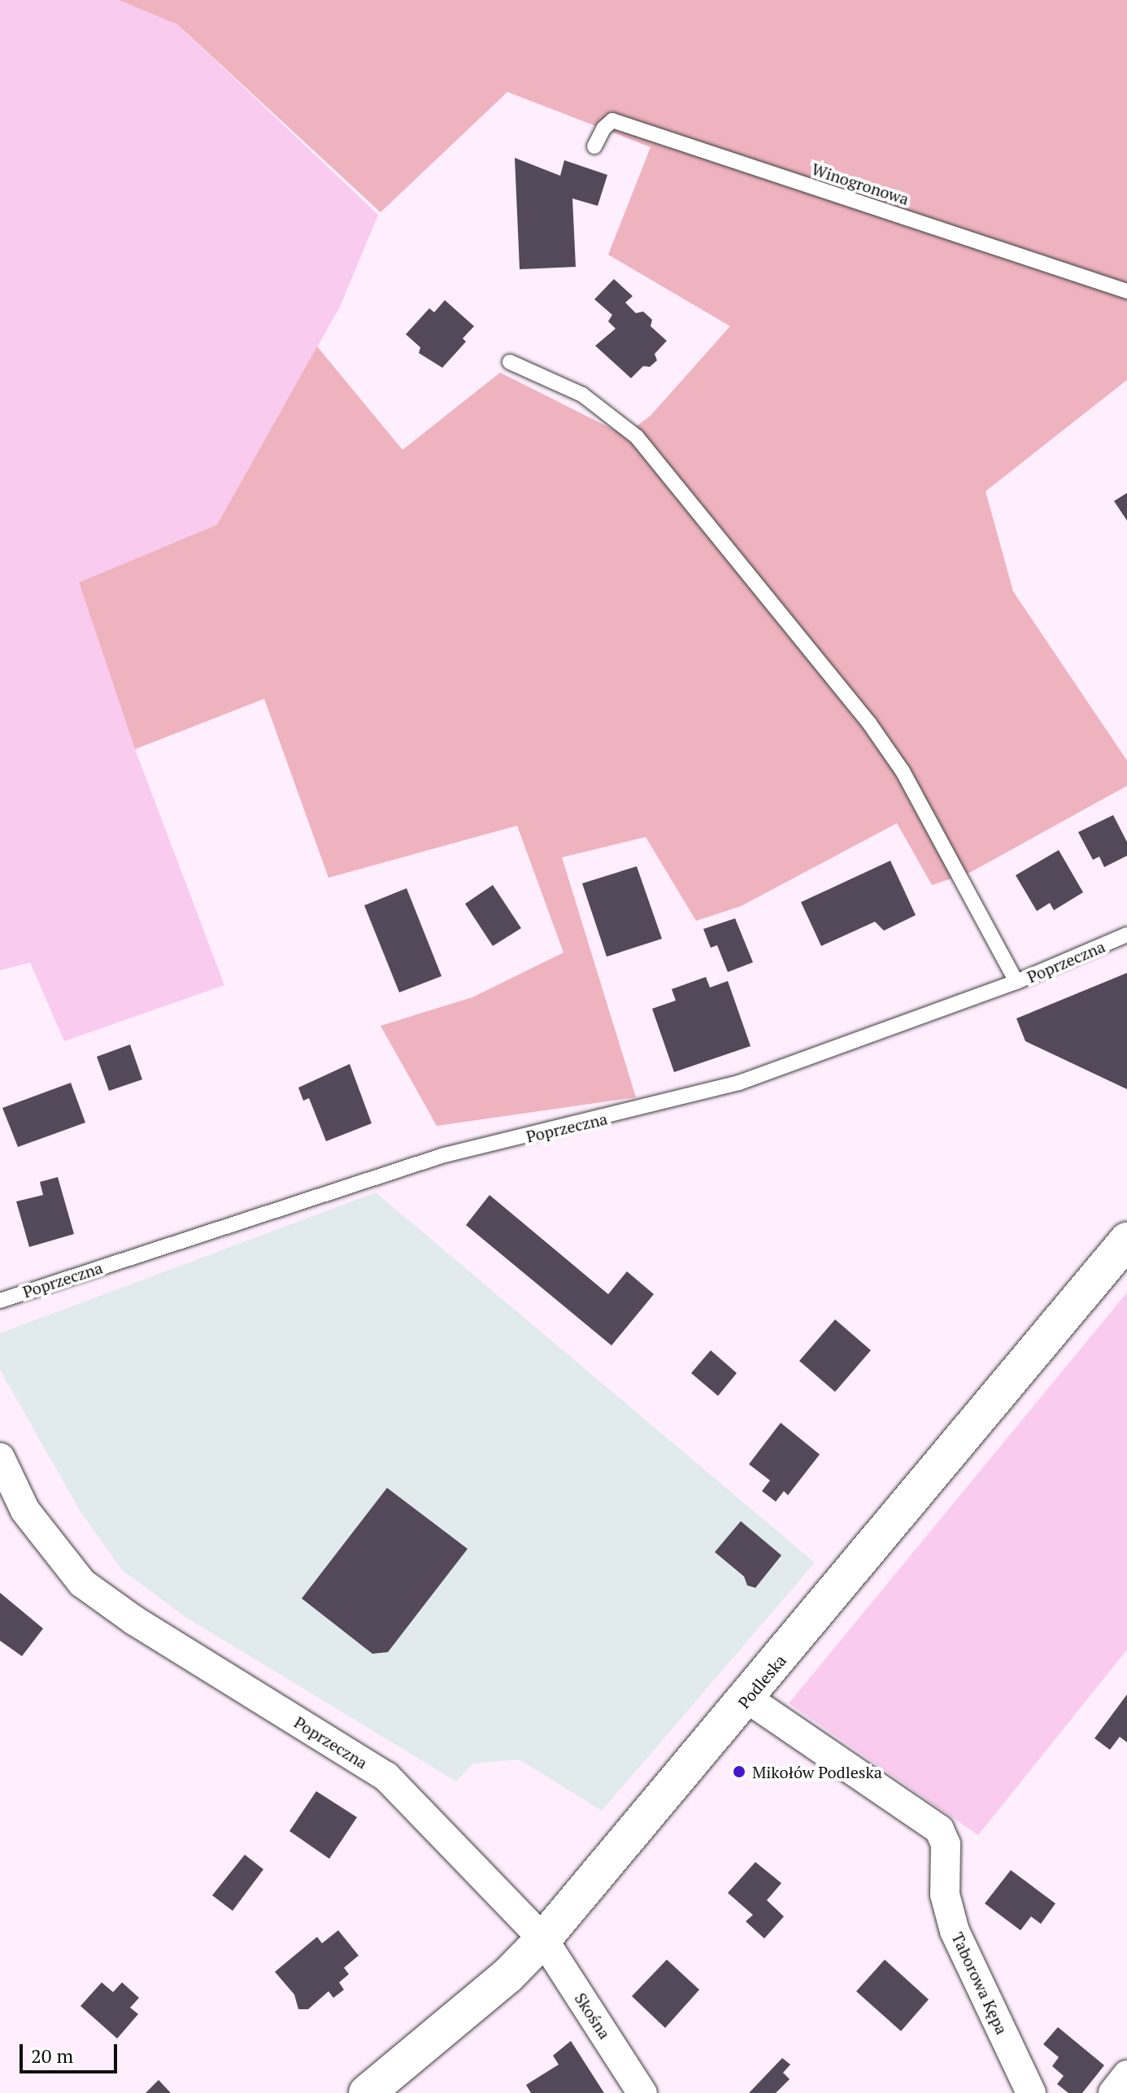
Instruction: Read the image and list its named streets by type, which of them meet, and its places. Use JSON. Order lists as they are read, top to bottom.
{
  "streets": {
    "street": [
      "Poprzeczna",
      "Podleska",
      "Taborowa Kępa",
      "Skośna"
    ],
    "lane": ["Winogronowa"]
  },
  "crossings": [
    ["Poprzeczna", "Podleska"],
    ["Poprzeczna", "Skośna"],
    ["Podleska", "Taborowa Kępa"],
    ["Podleska", "Skośna"]
  ],
  "places": ["Mikołów Podleska"],
  "scale_bar": "20 m"
}
